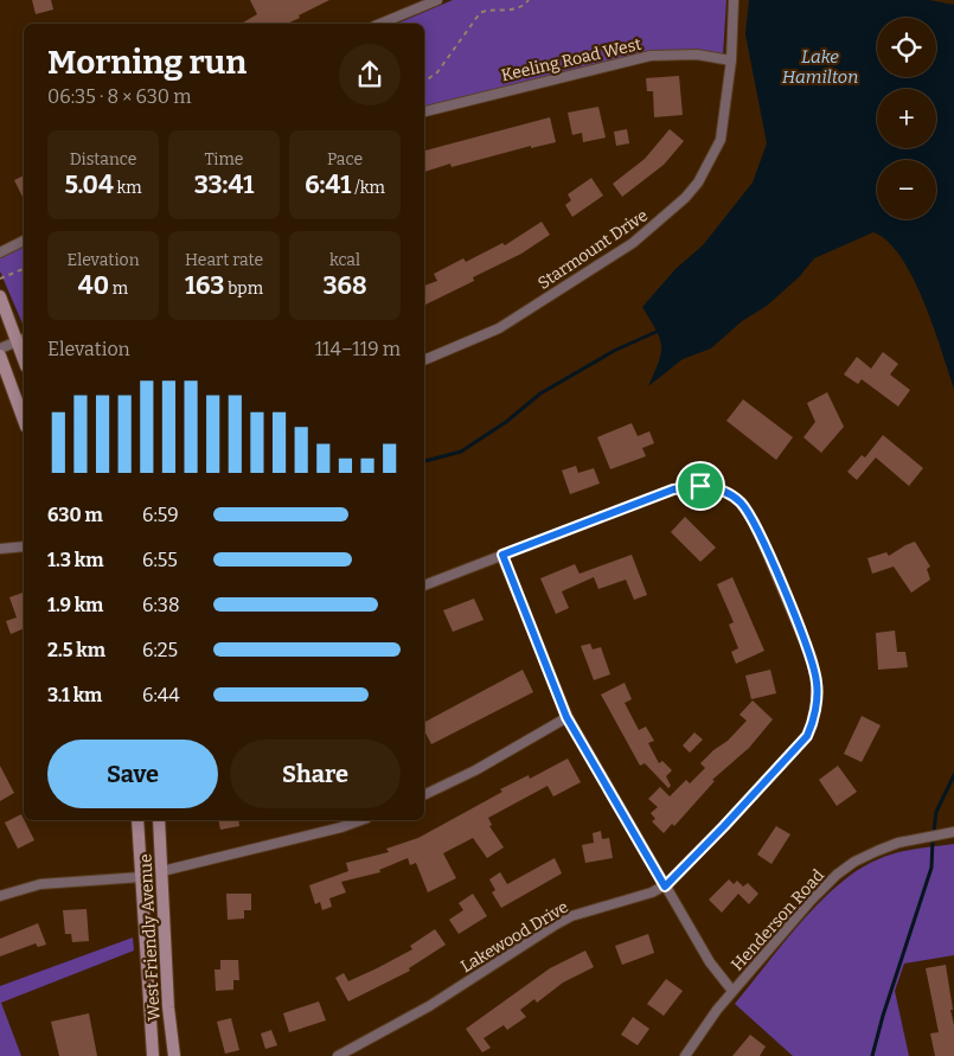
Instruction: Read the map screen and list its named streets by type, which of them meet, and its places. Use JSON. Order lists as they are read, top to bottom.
{
  "streets": {
    "main road": ["West Friendly Avenue"],
    "street": [
      "Keeling Road West",
      "Starmount Drive",
      "Henderson Road",
      "Lakewood Drive"
    ]
  },
  "crossings": [
    ["Keeling Road West", "Starmount Drive"]
  ],
  "water": ["Lake Hamilton"],
  "page": {
    "map_buttons": ["+", "−"],
    "heading": ["Morning run", "06:35 · 8 × 630 m"],
    "stats": [
      ["Distance", "5.04 km"],
      ["Time", "33:41"],
      ["Pace", "6:41 /km"],
      ["Elevation", "40 m"],
      ["Heart rate", "163 bpm"],
      ["kcal", "368"]
    ],
    "chart": ["Elevation", "114–119 m"],
    "list": [
      {
        "name": "630 m",
        "note": "6:59"
      },
      {
        "name": "1.3 km",
        "note": "6:55"
      },
      {
        "name": "1.9 km",
        "note": "6:38"
      },
      {
        "name": "2.5 km",
        "note": "6:25"
      },
      {
        "name": "3.1 km",
        "note": "6:44"
      }
    ],
    "buttons": ["Save", "Share"]
  }
}
